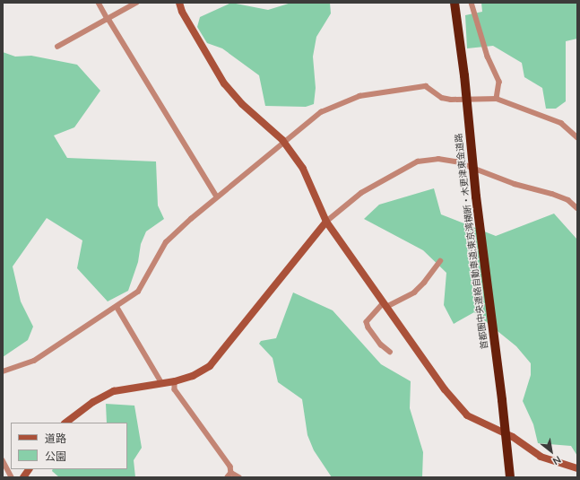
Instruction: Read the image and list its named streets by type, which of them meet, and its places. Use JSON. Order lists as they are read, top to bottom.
{
  "streets": {
    "highway": ["首都圏中央連絡自動車道;東京湾横断・木更津東金道路"]
  },
  "legend": ["道路", "公園"],
  "north": "bottom right"
}
